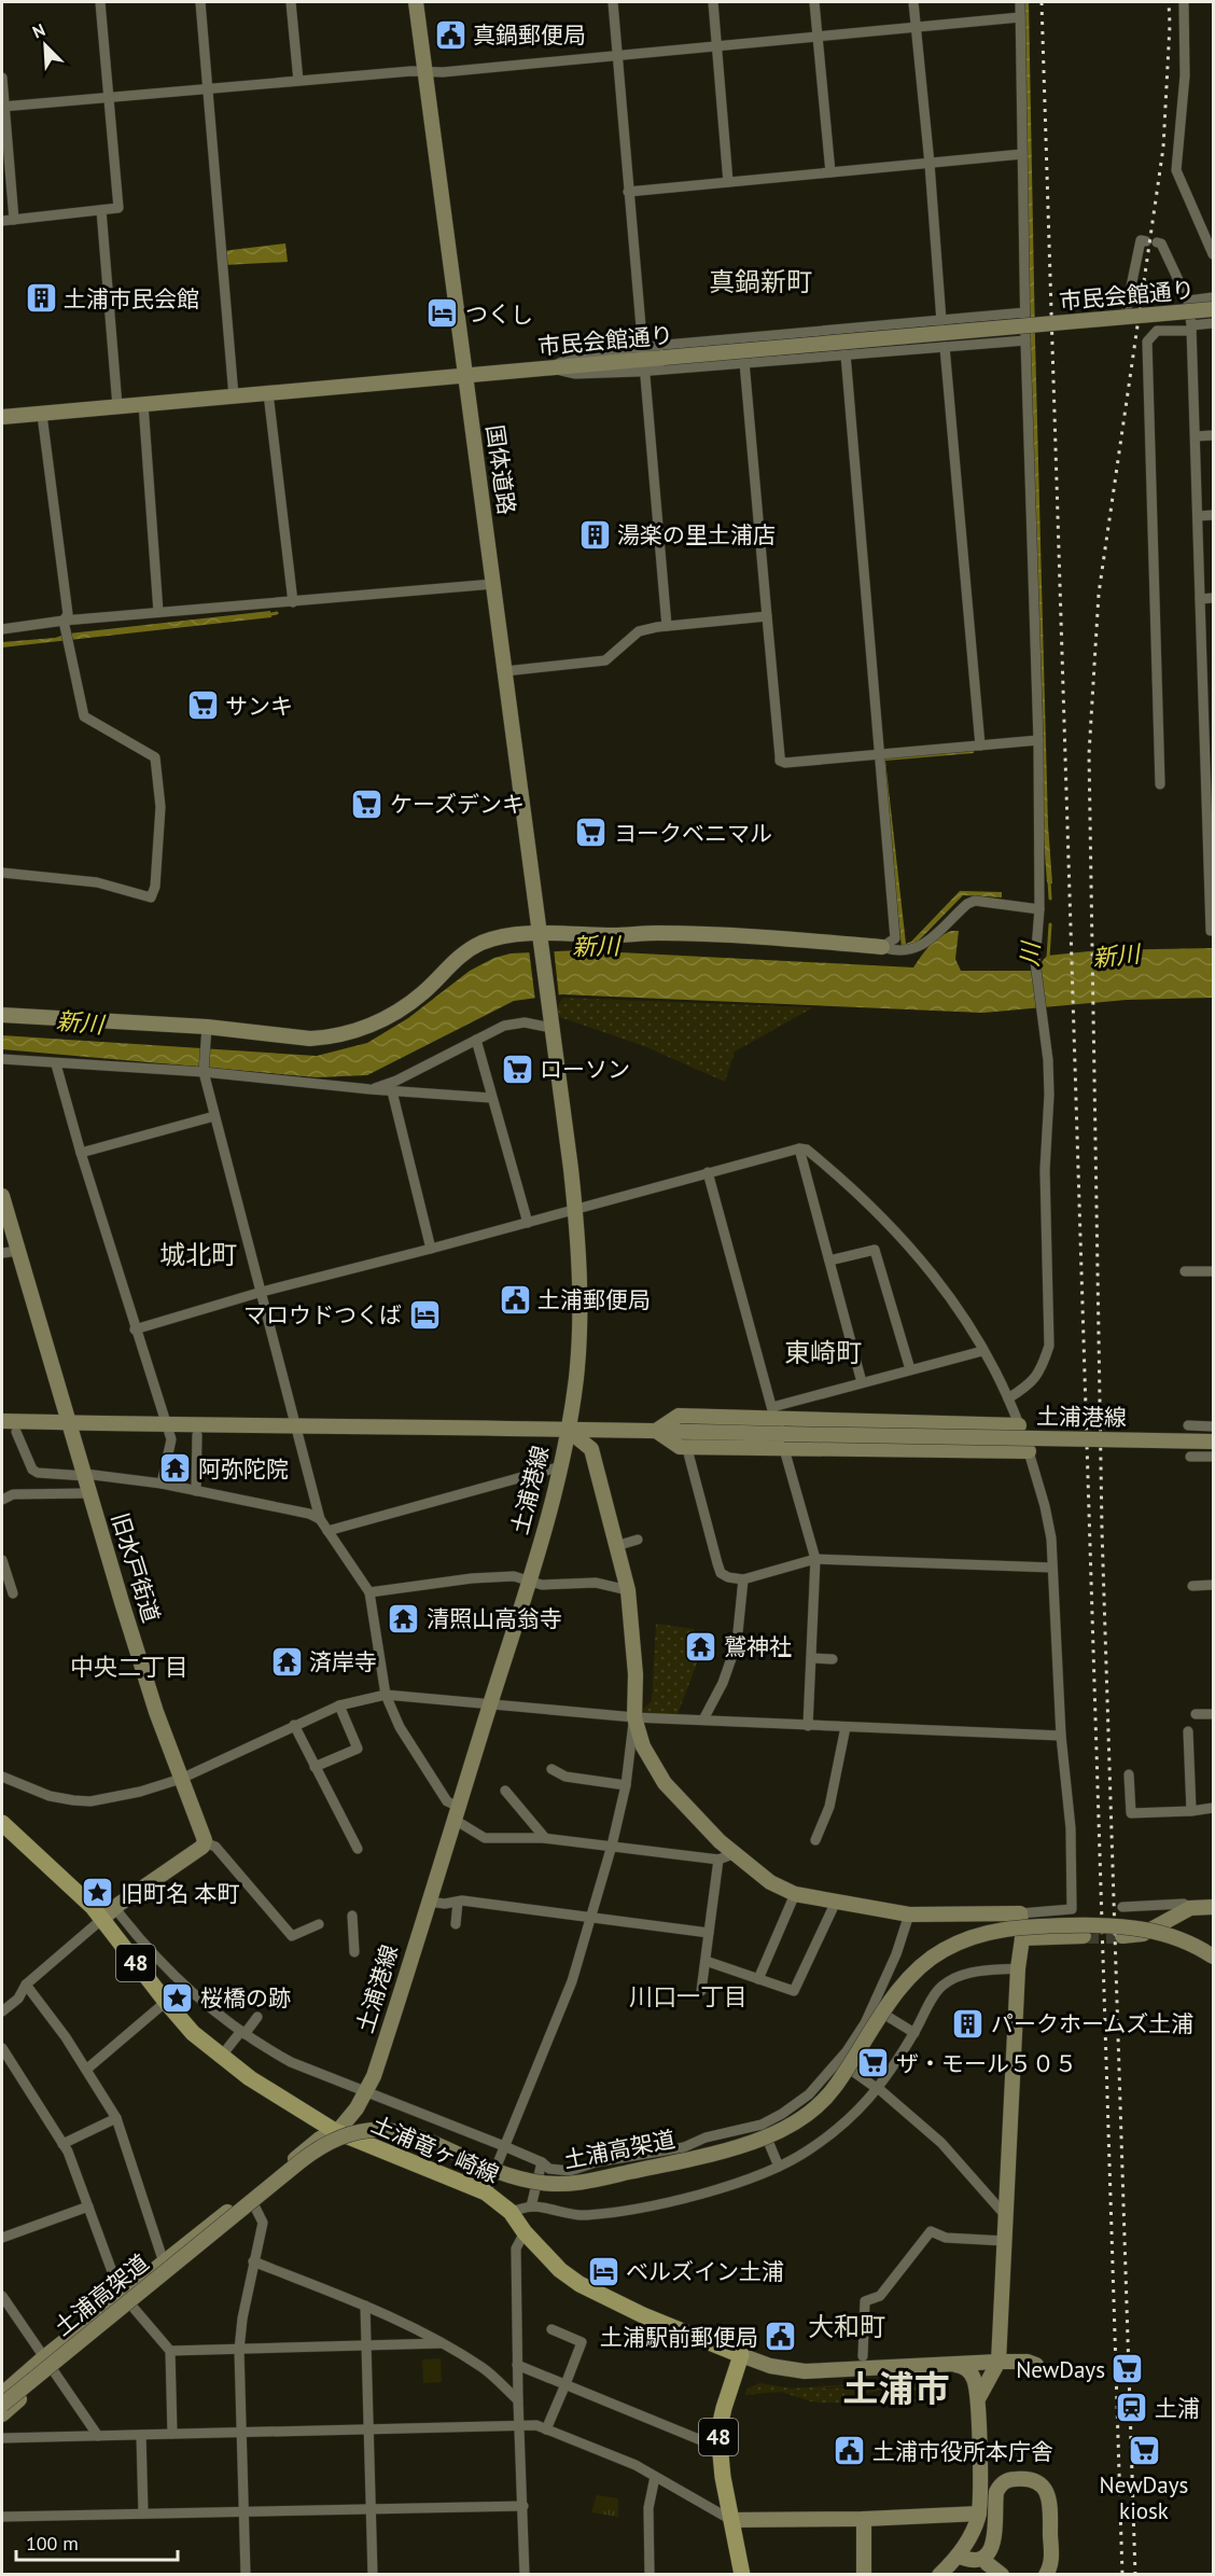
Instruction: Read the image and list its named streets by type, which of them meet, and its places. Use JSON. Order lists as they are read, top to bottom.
{
  "streets": {
    "main road": ["48", "土浦竜ヶ崎線"],
    "street": [
      "市民会館通り",
      "国体道路",
      "土浦港線",
      "旧水戸街道",
      "土浦高架道"
    ]
  },
  "crossings": [
    ["市民会館通り", "国体道路"],
    ["国体道路", "土浦港線"],
    ["土浦港線", "土浦竜ヶ崎線"],
    ["48", "土浦竜ヶ崎線"]
  ],
  "districts": [
    "真鍋新町",
    "城北町",
    "東崎町",
    "中央二丁目",
    "川口一丁目",
    "大和町",
    "土浦市"
  ],
  "water": ["新川", "川"],
  "places": {
    "public building": [
      "真鍋郵便局",
      "土浦郵便局",
      "土浦駅前郵便局",
      "土浦市役所本庁舎"
    ],
    "building": ["土浦市民会館", "湯楽の里土浦店", "パークホームズ土浦"],
    "hotel": ["つくし", "マロウドつくば", "ベルズイン土浦"],
    "supermarket": [
      "サンキ",
      "ケーズデンキ",
      "ヨークベニマル",
      "ローソン",
      "ザ・モール５０５",
      "NewDays",
      "NewDays kiosk"
    ],
    "temple": [
      "阿弥陀院",
      "清照山高翁寺",
      "鷲神社",
      "済岸寺"
    ],
    "place": ["旧町名 本町", "桜橋の跡"],
    "station": ["土浦"]
  },
  "scale_bar": "100 m",
  "north": "top left"
}
